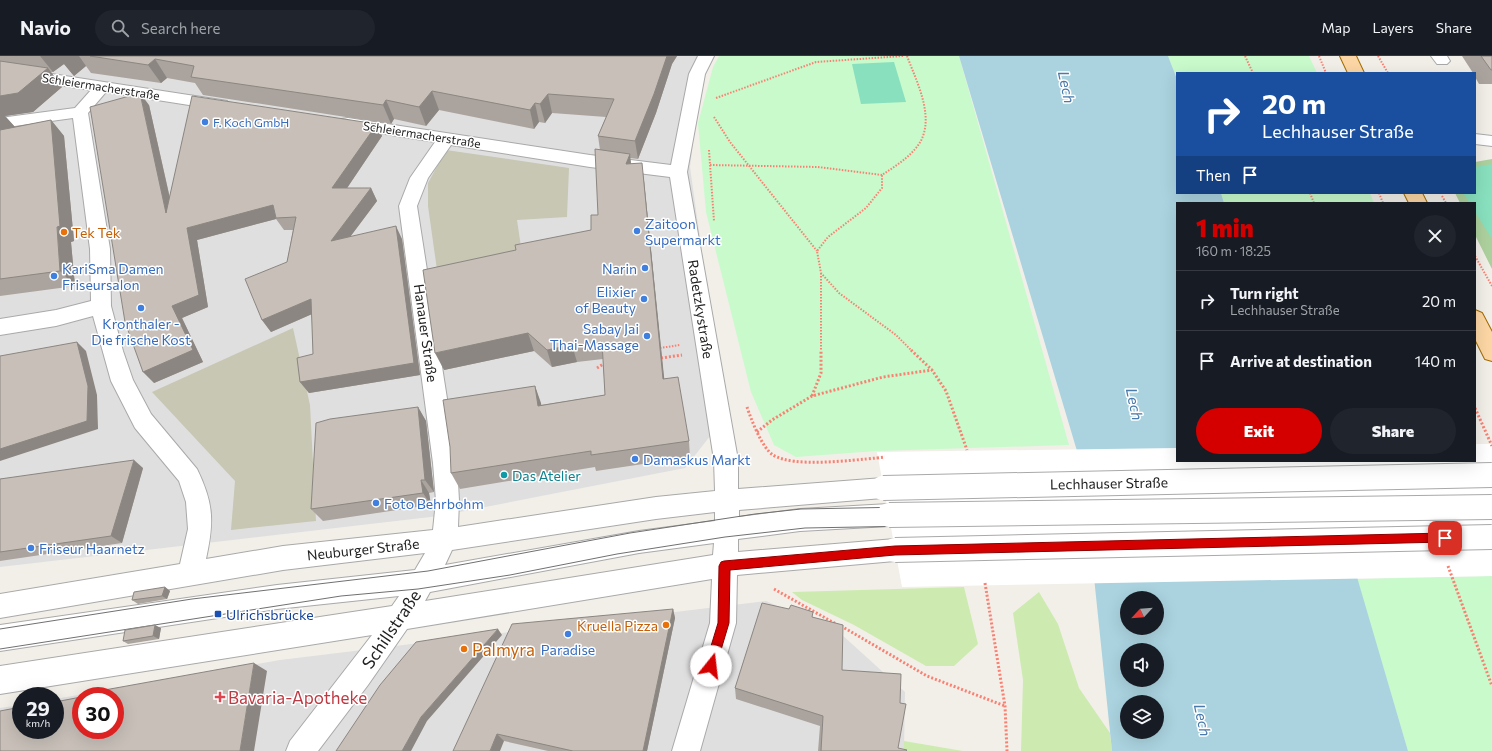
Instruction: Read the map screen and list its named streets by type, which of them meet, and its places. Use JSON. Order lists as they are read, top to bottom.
{
  "streets": {
    "street": [
      "Schleiermacherstraße",
      "Radetzkystraße",
      "Hanauer Straße",
      "Lechhauser Straße",
      "Neuburger Straße",
      "Schillstraße"
    ]
  },
  "crossings": [
    ["Schleiermacherstraße", "Radetzkystraße"],
    ["Schleiermacherstraße", "Hanauer Straße"],
    ["Radetzkystraße", "Lechhauser Straße"],
    ["Radetzkystraße", "Neuburger Straße"],
    ["Hanauer Straße", "Neuburger Straße"],
    ["Hanauer Straße", "Schillstraße"],
    ["Lechhauser Straße", "Neuburger Straße"],
    ["Neuburger Straße", "Schillstraße"]
  ],
  "water": ["Lech"],
  "places": {
    "other": [
      "F. Koch GmbH",
      "Zaitoon Supermarkt",
      "Tek Tek",
      "Narin",
      "KariSma Damen Friseursalon",
      "Elixier of Beauty",
      "Kronthaler - Die frische Kost",
      "Sabay Jai Thai-Massage",
      "Damaskus Markt",
      "Das Atelier",
      "Foto Behrbohm",
      "Friseur Haarnetz",
      "Kruella Pizza",
      "Paradise",
      "Palmyra"
    ],
    "transit": ["Ulrichsbrücke"],
    "health": ["Bavaria-Apotheke"]
  },
  "north": "bottom left",
  "page": {
    "header": "Navio",
    "search": "Search here",
    "nav": ["Map", "Layers", "Share"],
    "turn": ["20 m", "Lechhauser Straße"],
    "then": "Then",
    "heading": ["1 min", "160 m · 18:25"],
    "list": [
      {
        "name": "Turn right",
        "note": "Lechhauser Straße",
        "value": "20 m"
      },
      {
        "name": "Arrive at destination",
        "value": "140 m"
      }
    ],
    "buttons": ["Exit", "Share"],
    "speed": "29 km/h",
    "limit": "30"
  }
}
